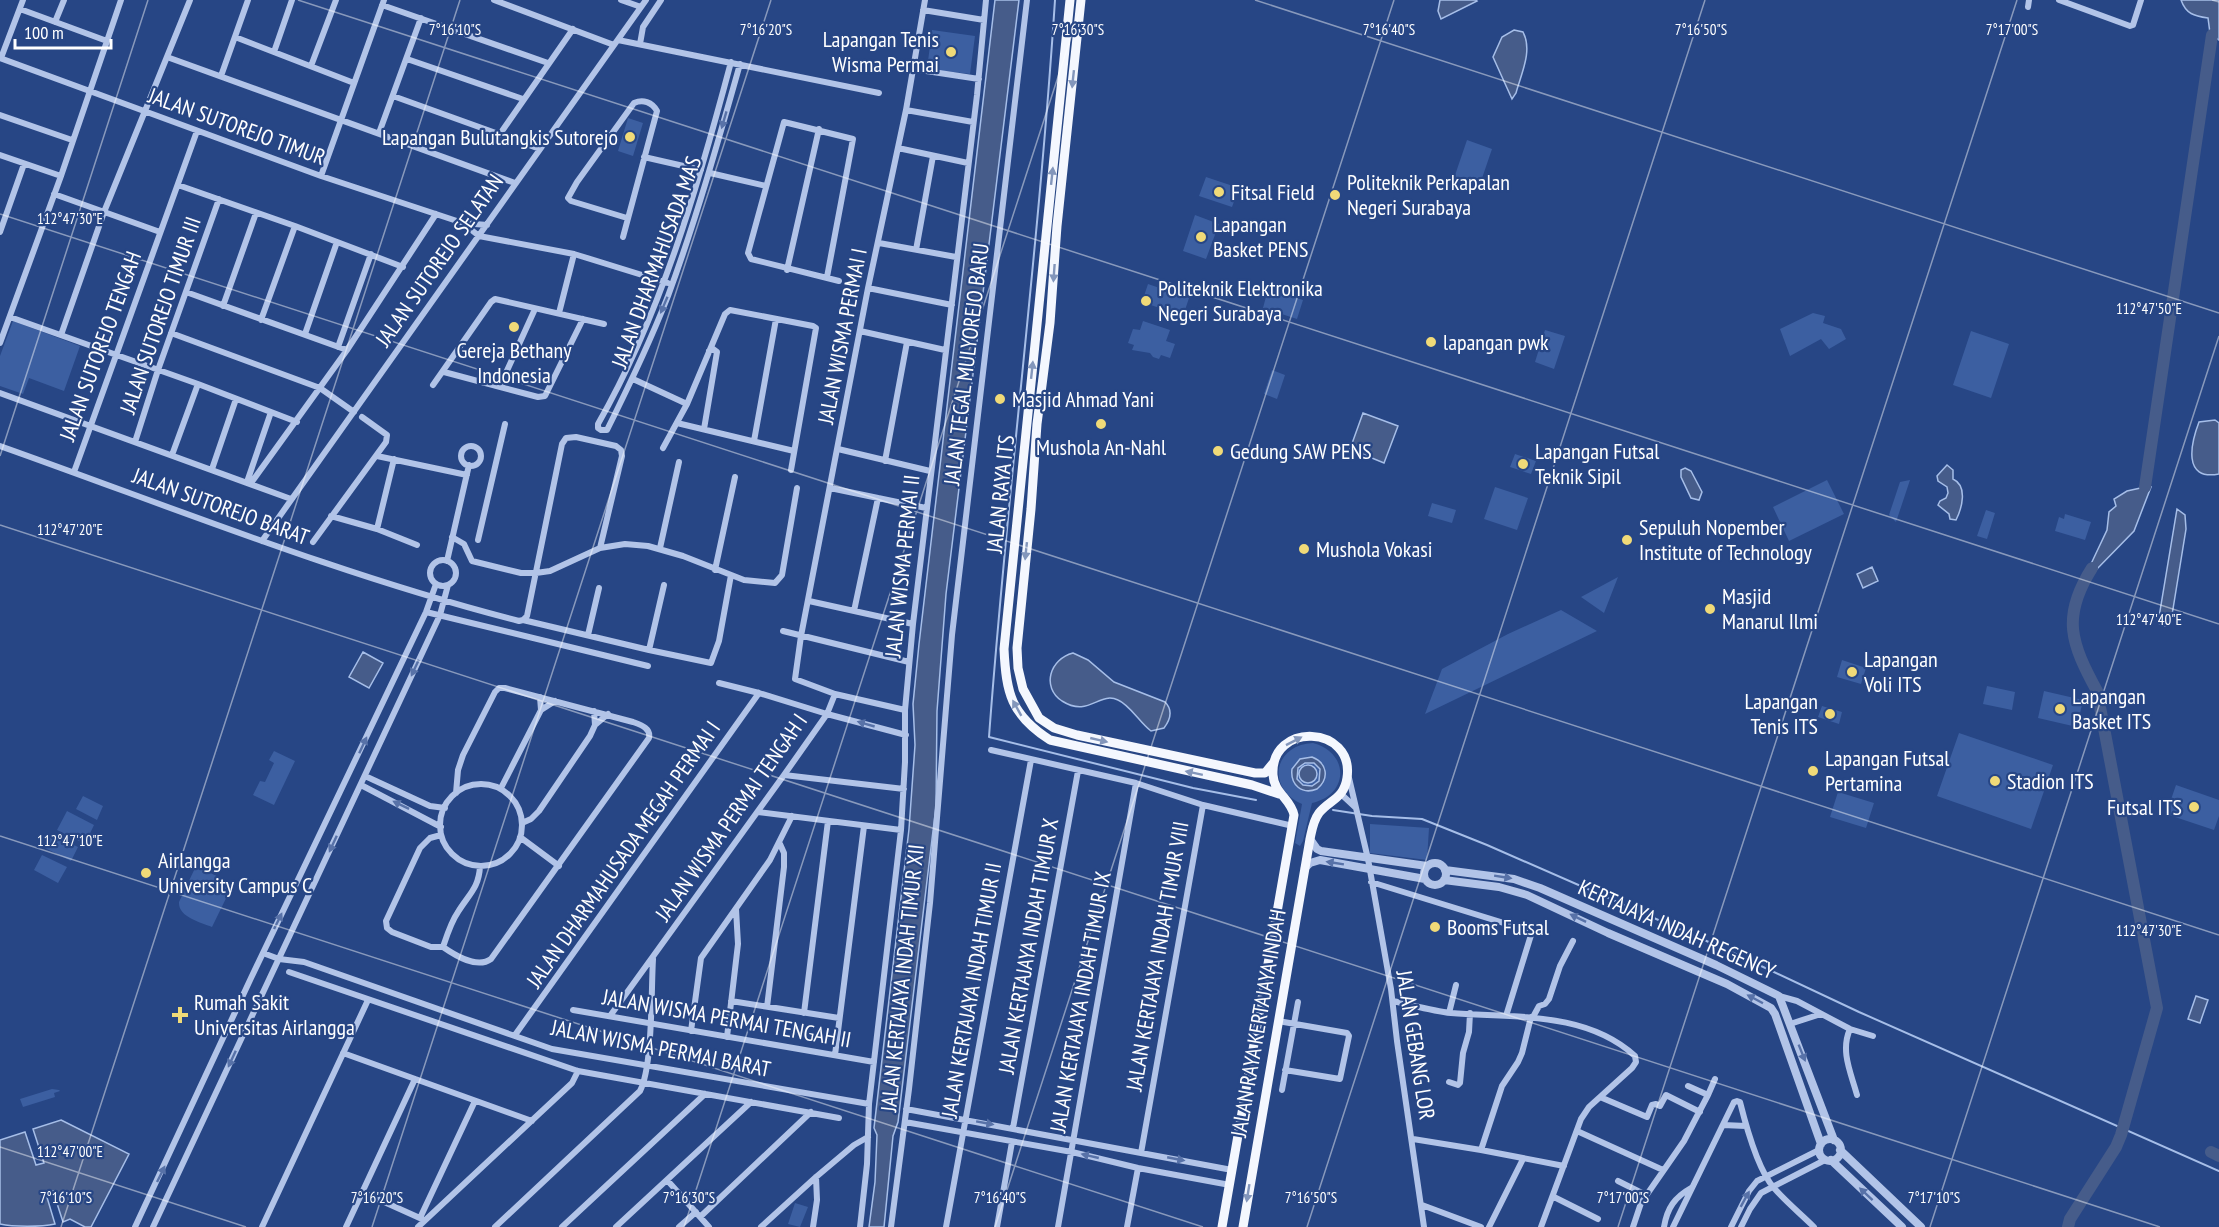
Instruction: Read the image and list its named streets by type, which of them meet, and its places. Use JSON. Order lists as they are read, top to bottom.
{
  "streets": {
    "main road": ["JALAN RAYA ITS", "JALAN RAYA KERTAJAYA INDAH"],
    "street": [
      "JALAN SUTOREJO TIMUR",
      "JALAN SUTOREJO SELATAN",
      "JALAN DHARMAHUSADA MAS",
      "JALAN SUTOREJO TIMUR III",
      "JALAN WISMA PERMAI I",
      "JALAN SUTOREJO TENGAH",
      "JALAN TEGAL MULYOREJO BARU",
      "JALAN SUTOREJO BARAT",
      "JALAN WISMA PERMAI II",
      "JALAN WISMA PERMAI TENGAH I",
      "JALAN DHARMAHUSADA MEGAH PERMAI I",
      "KERTAJAYA INDAH REGENCY",
      "JALAN KERTAJAYA INDAH TIMUR X",
      "JALAN KERTAJAYA INDAH TIMUR VIII",
      "JALAN KERTAJAYA INDAH TIMUR XII",
      "JALAN KERTAJAYA INDAH TIMUR II",
      "JALAN KERTAJAYA INDAH TIMUR IX",
      "JALAN WISMA PERMAI TENGAH II",
      "JALAN GEBANG LOR",
      "JALAN WISMA PERMAI BARAT"
    ]
  },
  "crossings": [
    ["JALAN SUTOREJO TIMUR", "JALAN SUTOREJO SELATAN"],
    ["JALAN SUTOREJO TIMUR", "JALAN SUTOREJO TENGAH"],
    ["JALAN SUTOREJO SELATAN", "JALAN SUTOREJO BARAT"],
    ["JALAN WISMA PERMAI I", "JALAN WISMA PERMAI TENGAH I"],
    ["JALAN SUTOREJO TENGAH", "JALAN SUTOREJO BARAT"],
    ["JALAN TEGAL MULYOREJO BARU", "JALAN KERTAJAYA INDAH TIMUR XII"],
    ["JALAN WISMA PERMAI II", "JALAN WISMA PERMAI TENGAH II"],
    ["JALAN WISMA PERMAI II", "JALAN WISMA PERMAI BARAT"],
    ["JALAN WISMA PERMAI TENGAH I", "JALAN WISMA PERMAI TENGAH II"],
    ["JALAN DHARMAHUSADA MEGAH PERMAI I", "JALAN WISMA PERMAI BARAT"],
    ["JALAN KERTAJAYA INDAH TIMUR X", "JALAN KERTAJAYA INDAH TIMUR VIII"],
    ["JALAN KERTAJAYA INDAH TIMUR VIII", "JALAN KERTAJAYA INDAH TIMUR II"],
    ["JALAN KERTAJAYA INDAH TIMUR VIII", "JALAN KERTAJAYA INDAH TIMUR IX"]
  ],
  "places": {
    "other": [
      "Lapangan Tenis Wisma Permai",
      "Lapangan Bulutangkis Sutorejo",
      "Fitsal Field",
      "Politeknik Perkapalan Negeri Surabaya",
      "Lapangan Basket PENS",
      "Politeknik Elektronika Negeri Surabaya",
      "Gereja Bethany Indonesia",
      "lapangan pwk",
      "Masjid Ahmad Yani",
      "Mushola An-Nahl",
      "Gedung SAW PENS",
      "Lapangan Futsal Teknik Sipil",
      "Sepuluh Nopember Institute of Technology",
      "Mushola Vokasi",
      "Masjid Manarul Ilmi",
      "Lapangan Voli ITS",
      "Lapangan Basket ITS",
      "Lapangan Tenis ITS",
      "Lapangan Futsal Pertamina",
      "Stadion ITS",
      "Futsal ITS",
      "Airlangga University Campus C",
      "Booms Futsal"
    ],
    "health": ["Rumah Sakit Universitas Airlangga"]
  },
  "scale_bar": "100 m",
  "coordinates": [
    "7°16'10\"S",
    "7°16'20\"S",
    "7°16'30\"S",
    "7°16'40\"S",
    "7°16'50\"S",
    "7°17'00\"S",
    "112°47'30\"E",
    "112°47'50\"E",
    "112°47'20\"E",
    "112°47'40\"E",
    "112°47'10\"E",
    "112°47'00\"E",
    "7°17'10\"S"
  ]
}
